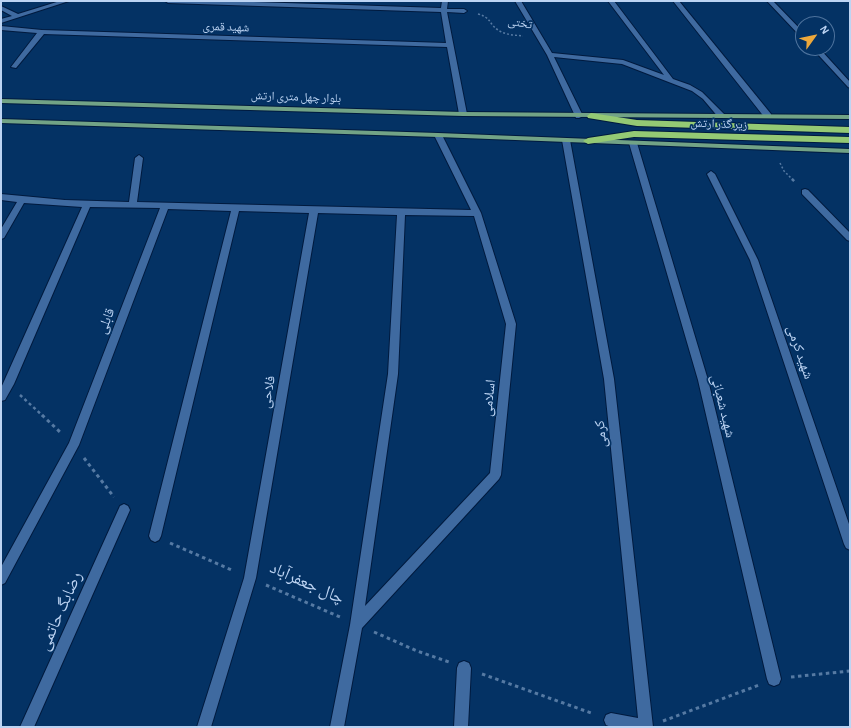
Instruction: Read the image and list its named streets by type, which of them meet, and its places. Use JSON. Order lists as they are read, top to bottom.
{
  "streets": {
    "highway": ["زیر گذر ارتش"],
    "main road": ["بلوار چهل متری ارتش"],
    "street": [
      "شهید قمری",
      "قابلی",
      "شهید کرمی",
      "فلاحی",
      "اسلامی",
      "شهید شعبانی",
      "کرمی",
      "رضابگ حاتمی"
    ],
    "path": ["تختی", "چال جعفرآباد"]
  },
  "crossings": [
    ["بلوار چهل متری ارتش", "زیر گذر ارتش"],
    ["فلاحی", "چال جعفرآباد"],
    ["اسلامی", "چال جعفرآباد"]
  ],
  "north": "top right"
}
